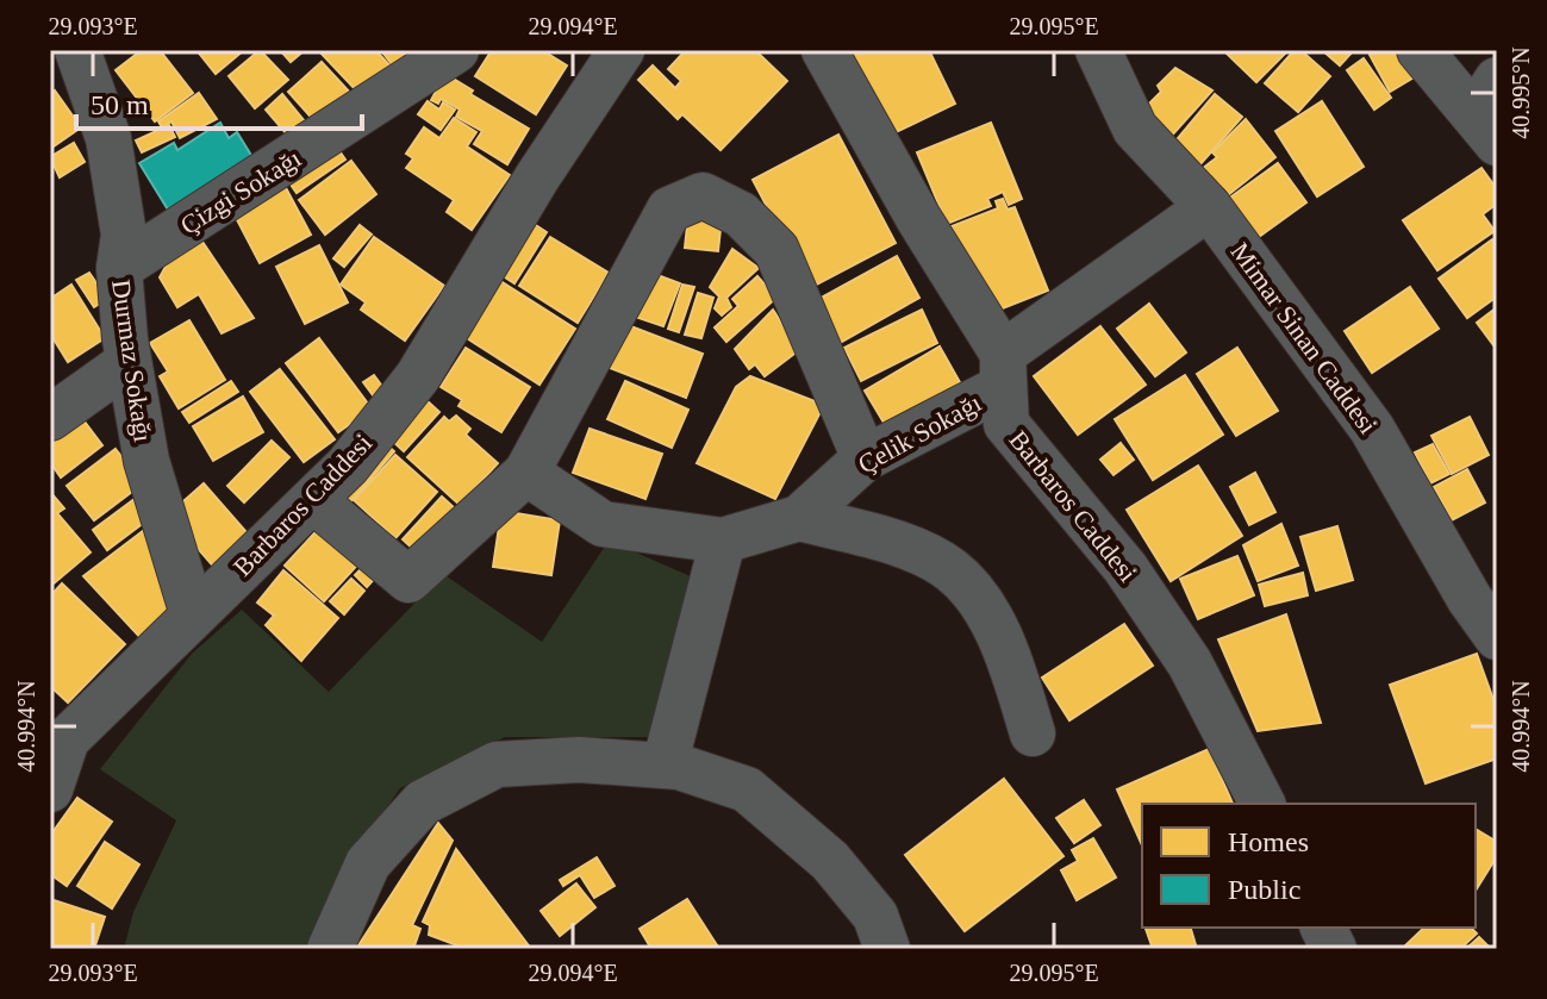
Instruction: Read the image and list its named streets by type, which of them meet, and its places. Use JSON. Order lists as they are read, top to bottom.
{
  "streets": {
    "street": [
      "Çizgi Sokağı",
      "Mimar Sinan Caddesi",
      "Durmaz Sokağı",
      "Çelik Sokağı",
      "Barbaros Caddesi"
    ]
  },
  "crossings": [
    ["Çizgi Sokağı", "Durmaz Sokağı"],
    ["Durmaz Sokağı", "Barbaros Caddesi"],
    ["Çelik Sokağı", "Barbaros Caddesi"]
  ],
  "legend": ["Homes", "Public"],
  "scale_bar": "50 m",
  "coordinates": [
    "29.093°E",
    "29.094°E",
    "29.095°E",
    "40.995°N",
    "40.994°N"
  ]
}
